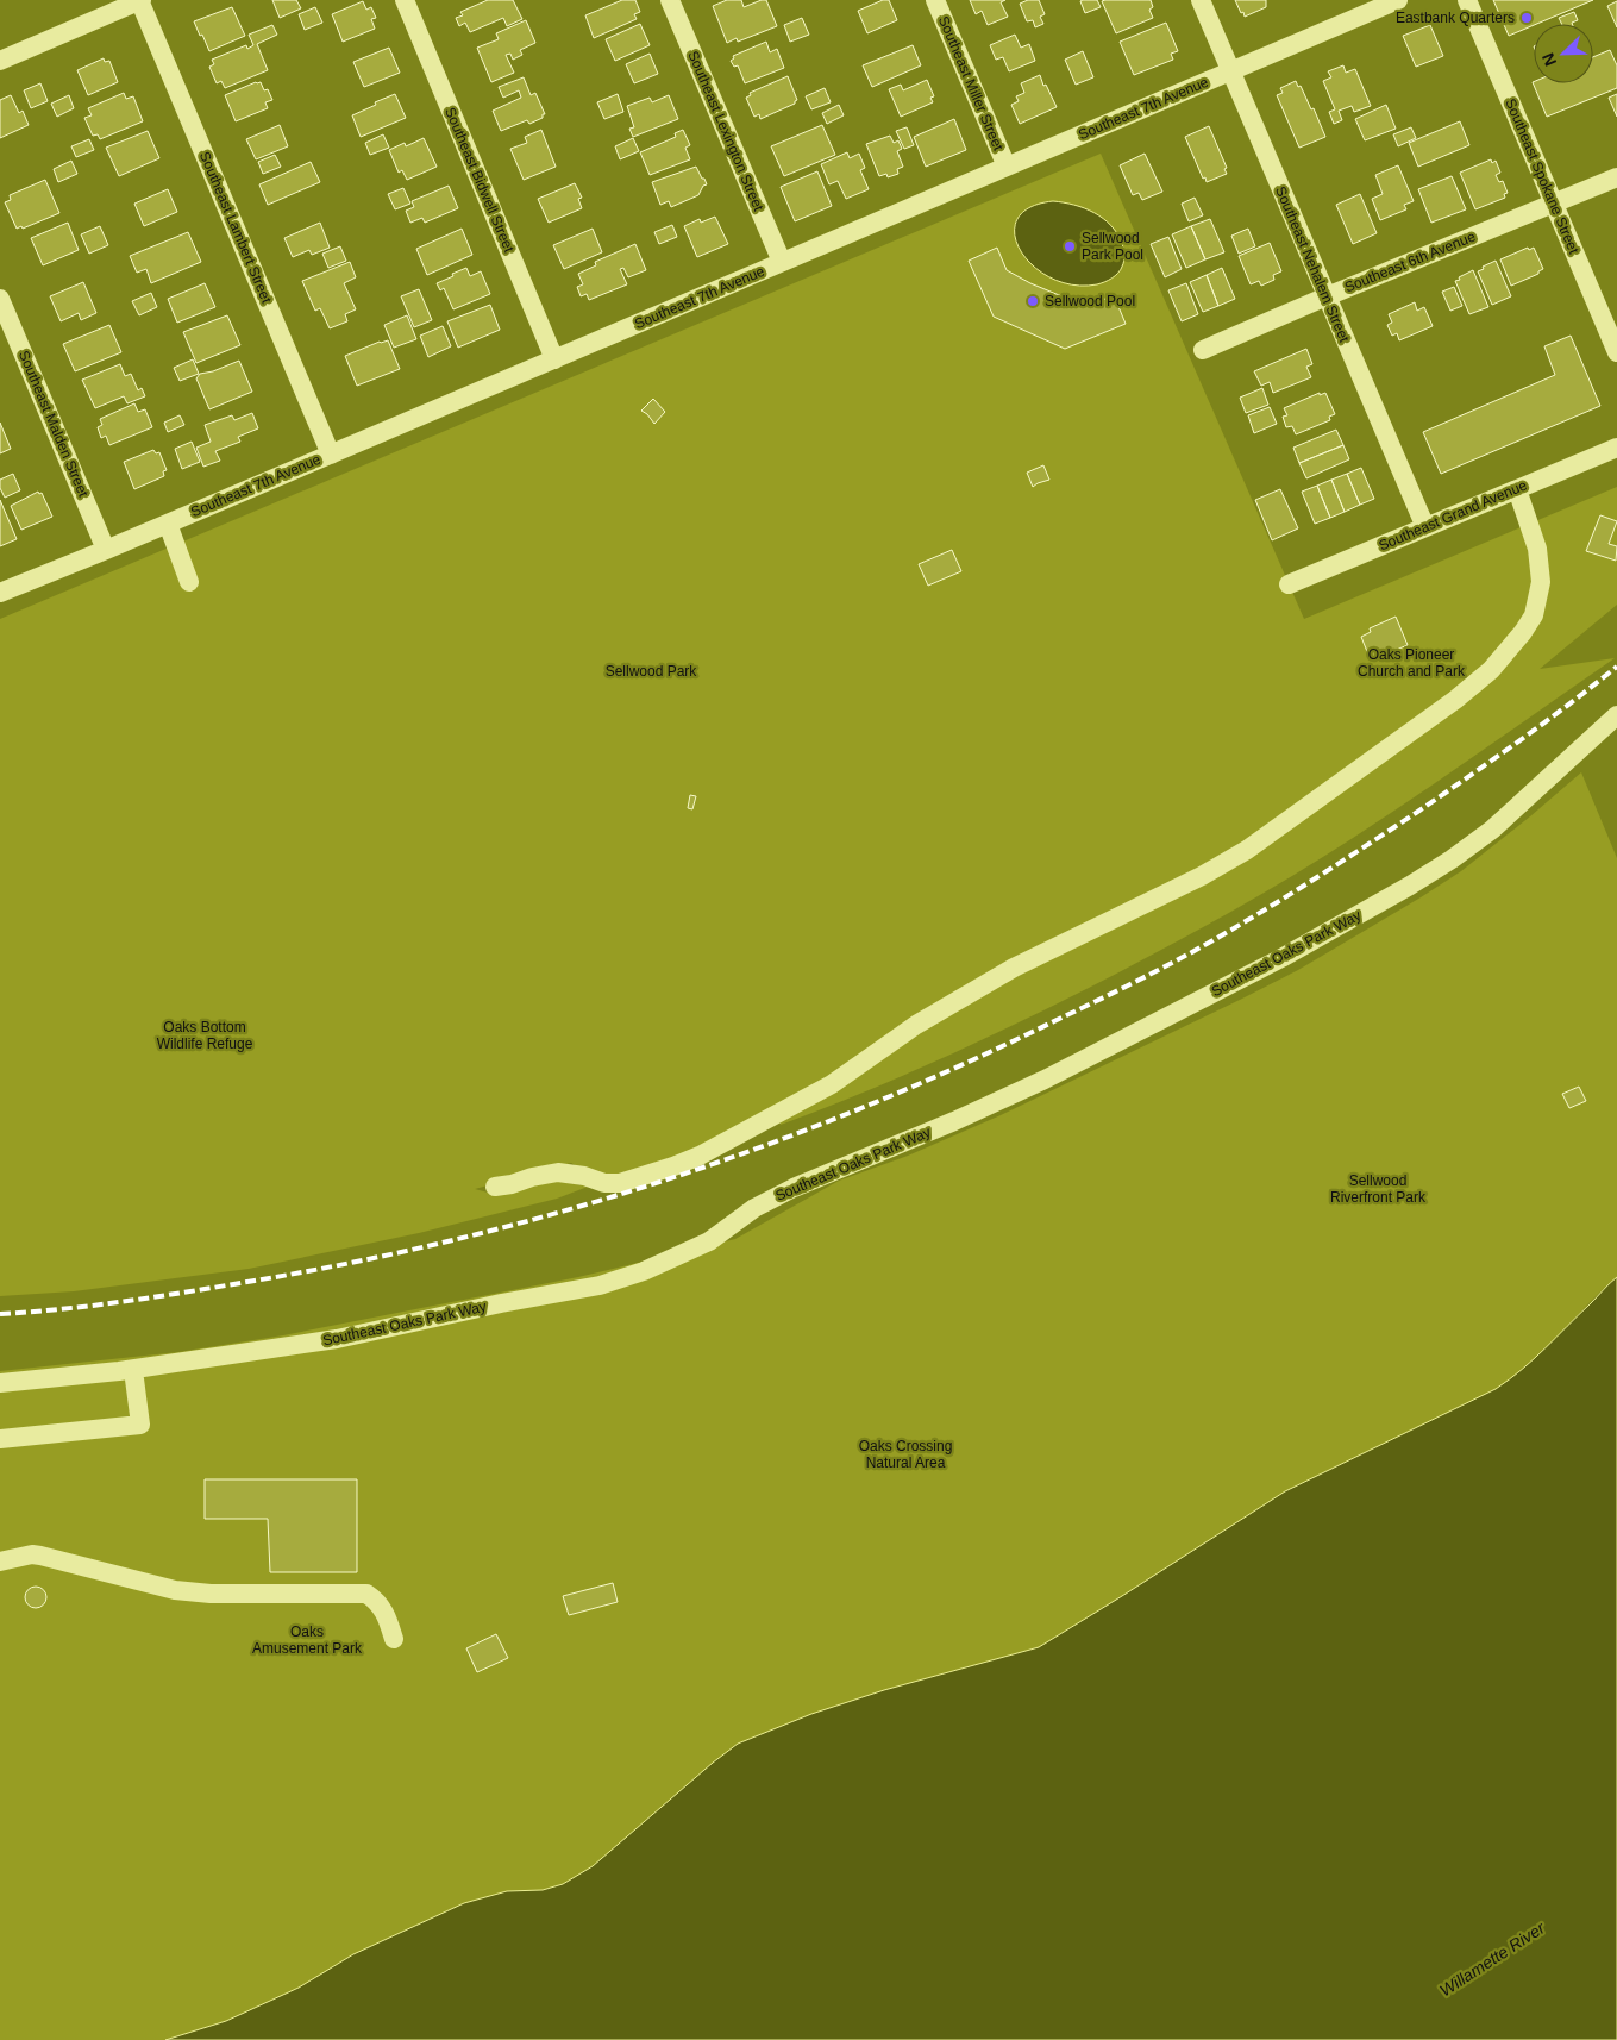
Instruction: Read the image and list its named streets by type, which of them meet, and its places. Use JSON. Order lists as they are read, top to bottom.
{
  "streets": {
    "street": [
      "Southeast Miller Street",
      "Southeast 7th Avenue",
      "Southeast Lexington Street",
      "Southeast Spokane Street",
      "Southeast Bidwell Street",
      "Southeast Lambert Street",
      "Southeast 6th Avenue",
      "Southeast Nehalem Street",
      "Southeast Malden Street",
      "Southeast Grand Avenue",
      "Southeast Oaks Park Way"
    ]
  },
  "crossings": [
    ["Southeast Miller Street", "Southeast 7th Avenue"],
    ["Southeast 7th Avenue", "Southeast Lexington Street"],
    ["Southeast 7th Avenue", "Southeast Bidwell Street"],
    ["Southeast 7th Avenue", "Southeast Lambert Street"],
    ["Southeast 7th Avenue", "Southeast Nehalem Street"],
    ["Southeast 7th Avenue", "Southeast Malden Street"],
    ["Southeast Spokane Street", "Southeast 6th Avenue"],
    ["Southeast 6th Avenue", "Southeast Nehalem Street"],
    ["Southeast Nehalem Street", "Southeast Grand Avenue"]
  ],
  "water": ["Willamette River"],
  "parks": [
    "Oaks Pioneer Church and Park",
    "Sellwood Park",
    "Oaks Bottom Wildlife Refuge",
    "Sellwood Riverfront Park",
    "Oaks Crossing Natural Area",
    "Oaks Amusement Park"
  ],
  "places": ["Eastbank Quarters", "Sellwood Park Pool", "Sellwood Pool"],
  "north": "bottom left"
}
